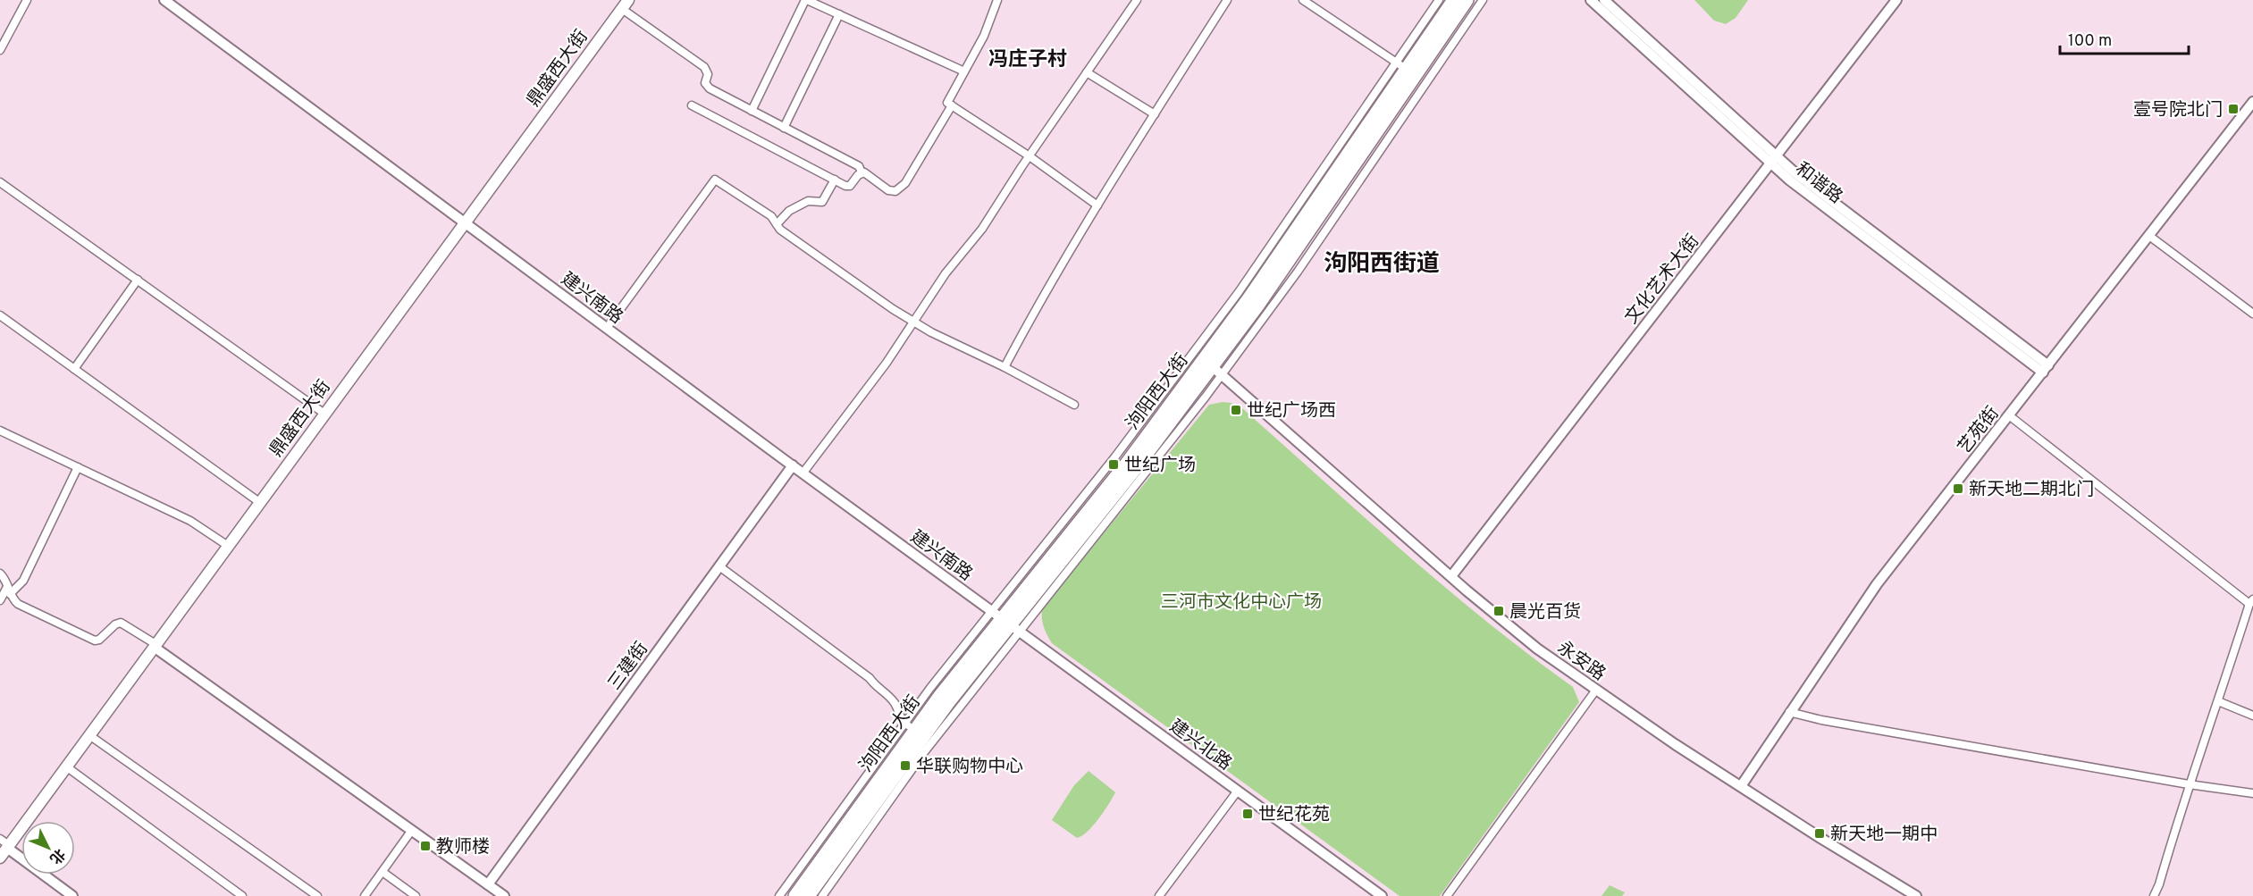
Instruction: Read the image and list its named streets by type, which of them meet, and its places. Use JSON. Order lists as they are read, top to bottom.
{
  "streets": {
    "highway": ["泃阳西大街"],
    "main road": ["鼎盛西大街"],
    "street": [
      "和谐路",
      "文化艺术大街",
      "建兴南路",
      "艺苑街",
      "永安路",
      "三建街",
      "建兴北路"
    ]
  },
  "crossings": [
    ["鼎盛西大街", "建兴南路"],
    ["和谐路", "文化艺术大街"],
    ["和谐路", "艺苑街"],
    ["文化艺术大街", "永安路"],
    ["建兴南路", "泃阳西大街"],
    ["建兴南路", "三建街"],
    ["建兴南路", "建兴北路"],
    ["泃阳西大街", "永安路"],
    ["泃阳西大街", "建兴北路"],
    ["艺苑街", "永安路"]
  ],
  "districts": ["冯庄子村", "泃阳西街道"],
  "parks": ["三河市文化中心广场"],
  "places": {
    "transit": [
      "壹号院北门",
      "世纪广场西",
      "世纪广场",
      "新天地二期北门",
      "晨光百货",
      "华联购物中心",
      "世纪花苑",
      "新天地一期中",
      "教师楼"
    ]
  },
  "scale_bar": "100 m",
  "north": "bottom right"
}
